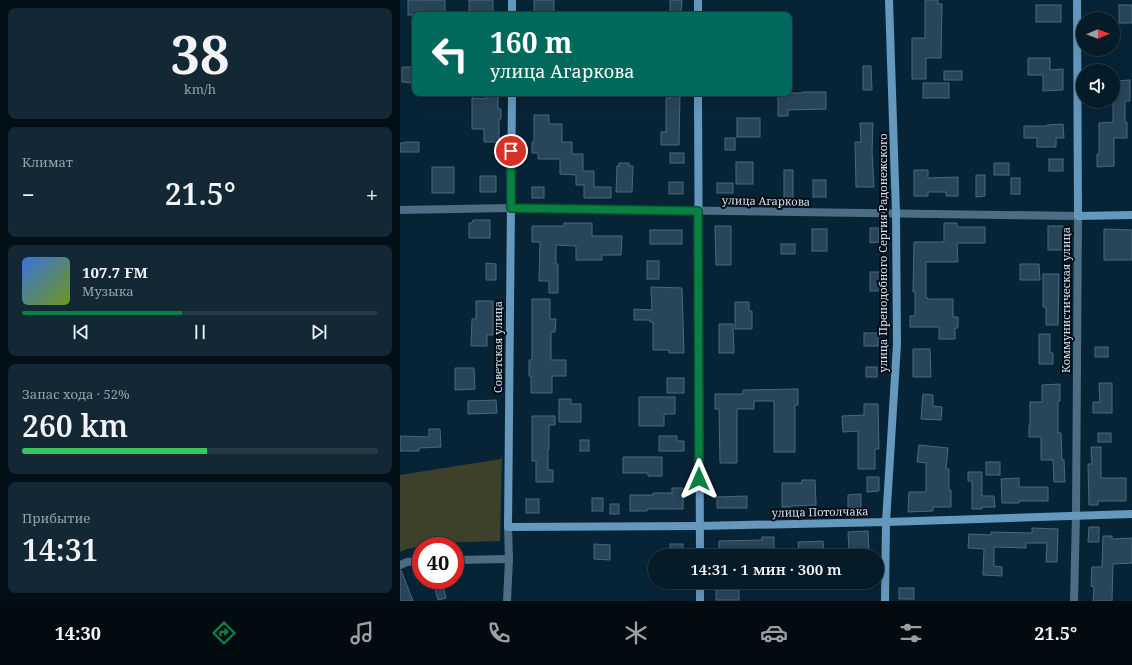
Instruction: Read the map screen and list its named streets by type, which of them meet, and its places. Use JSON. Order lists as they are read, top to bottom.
{
  "streets": {
    "street": [
      "улица Агаркова",
      "улица Преподобного Сергия Радонежского",
      "Коммунистическая улица",
      "Советская улица",
      "улица Потолчака"
    ]
  },
  "crossings": [
    ["улица Агаркова", "улица Преподобного Сергия Радонежского"],
    ["улица Агаркова", "Коммунистическая улица"],
    ["улица Агаркова", "Советская улица"],
    ["улица Преподобного Сергия Радонежского", "улица Потолчака"],
    ["Коммунистическая улица", "улица Потолчака"],
    ["Советская улица", "улица Потолчака"]
  ],
  "north": "right",
  "page": {
    "tile": [
      ["38", "km/h"],
      "Климат",
      ["Запас хода · 52%", "260 km"],
      ["Прибытие", "14:31"]
    ],
    "turn": ["160 m", "улица Агаркова"],
    "heat": ["−", "21.5°", "+"],
    "song": ["107.7 FM", "Музыка"],
    "limit": "40",
    "trip": "14:31 · 1 мин · 300 m",
    "tabs": ["14:30", "21.5°"]
  }
}
